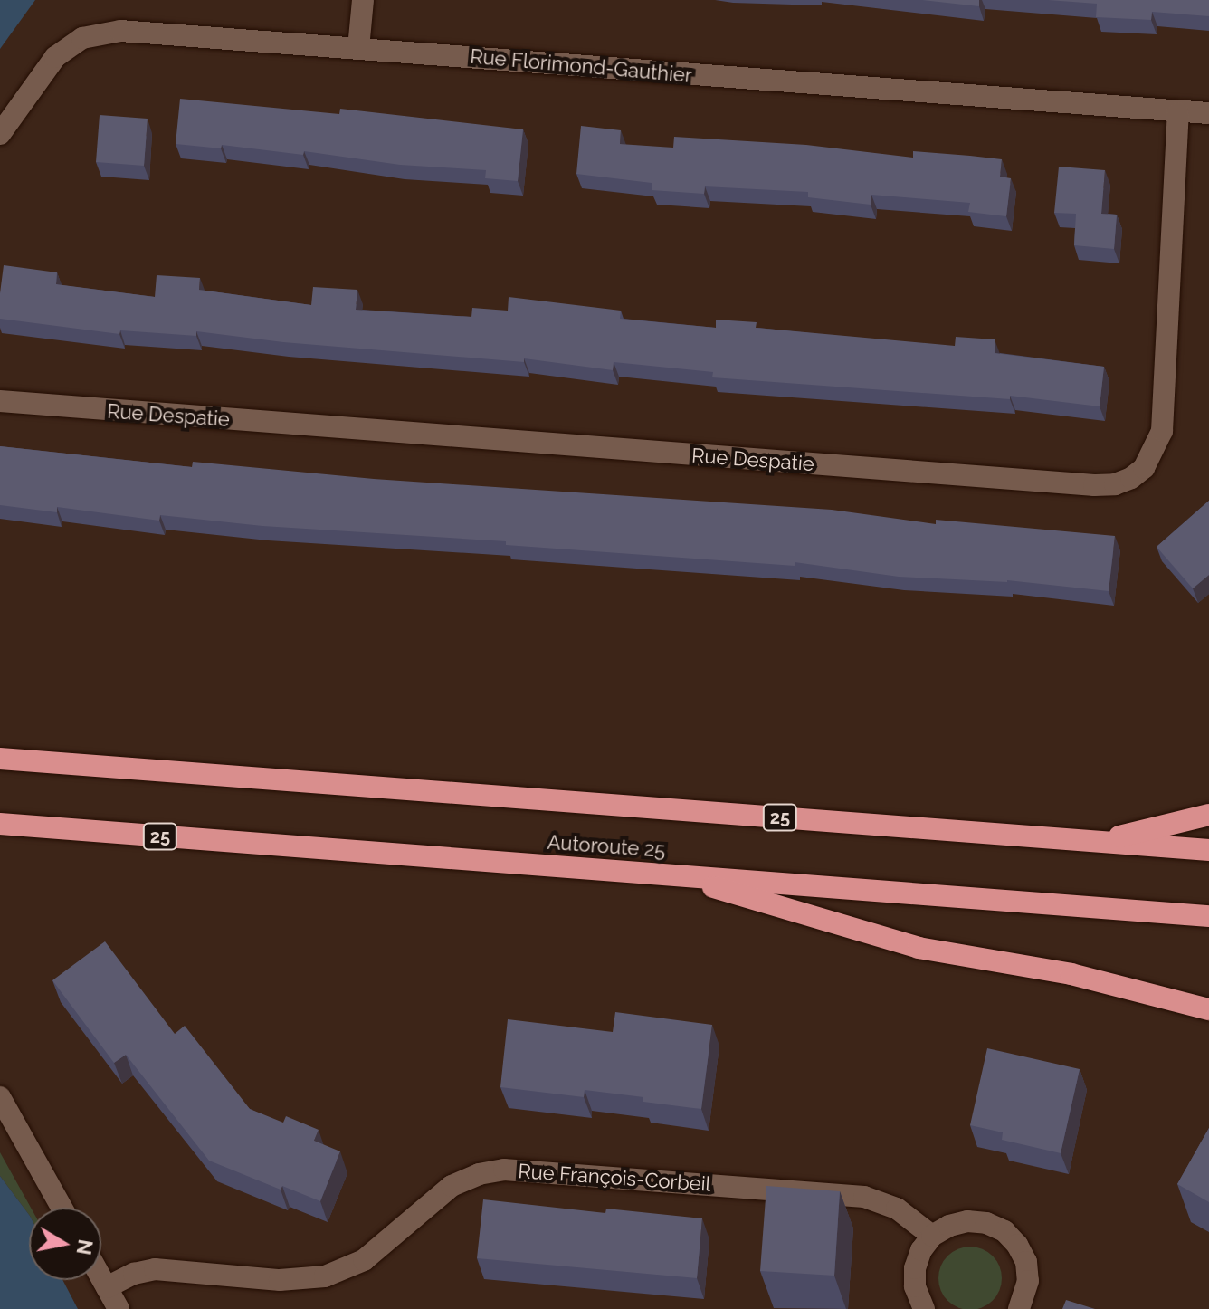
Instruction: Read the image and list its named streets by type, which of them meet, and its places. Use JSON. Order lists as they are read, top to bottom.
{
  "streets": {
    "highway": ["25", "Autoroute 25"],
    "street": ["Rue Florimond-Gauthier", "Rue Despatie", "Rue François-Corbeil"]
  },
  "crossings": [
    ["Rue Florimond-Gauthier", "Rue Despatie"]
  ],
  "north": "right"
}
